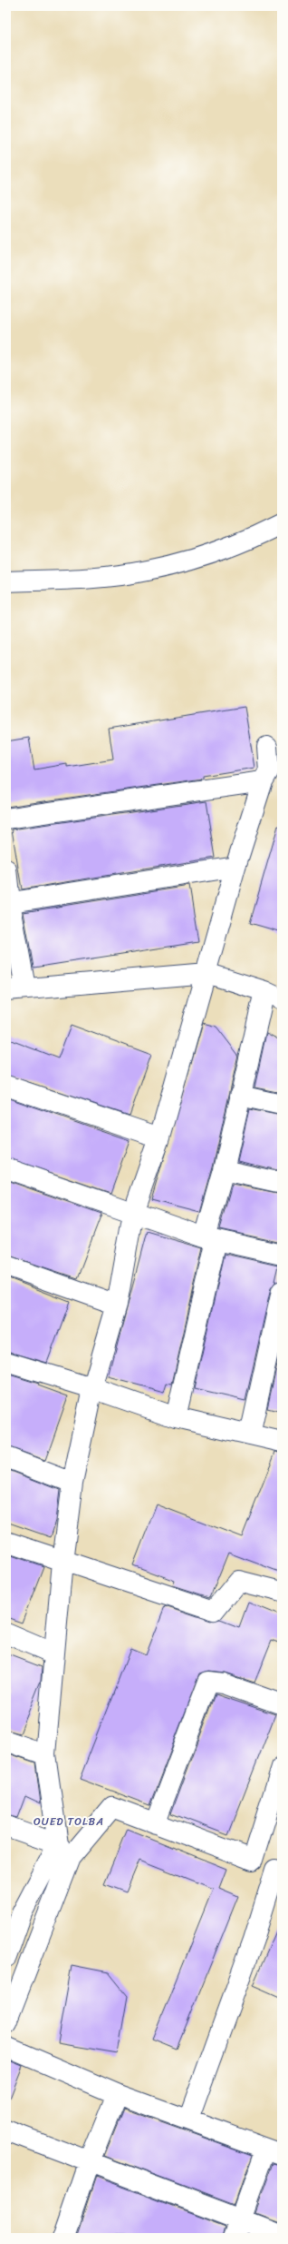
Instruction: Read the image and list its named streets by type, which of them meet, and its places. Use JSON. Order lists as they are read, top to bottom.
{
  "districts": ["OUED TOLBA"]
}
